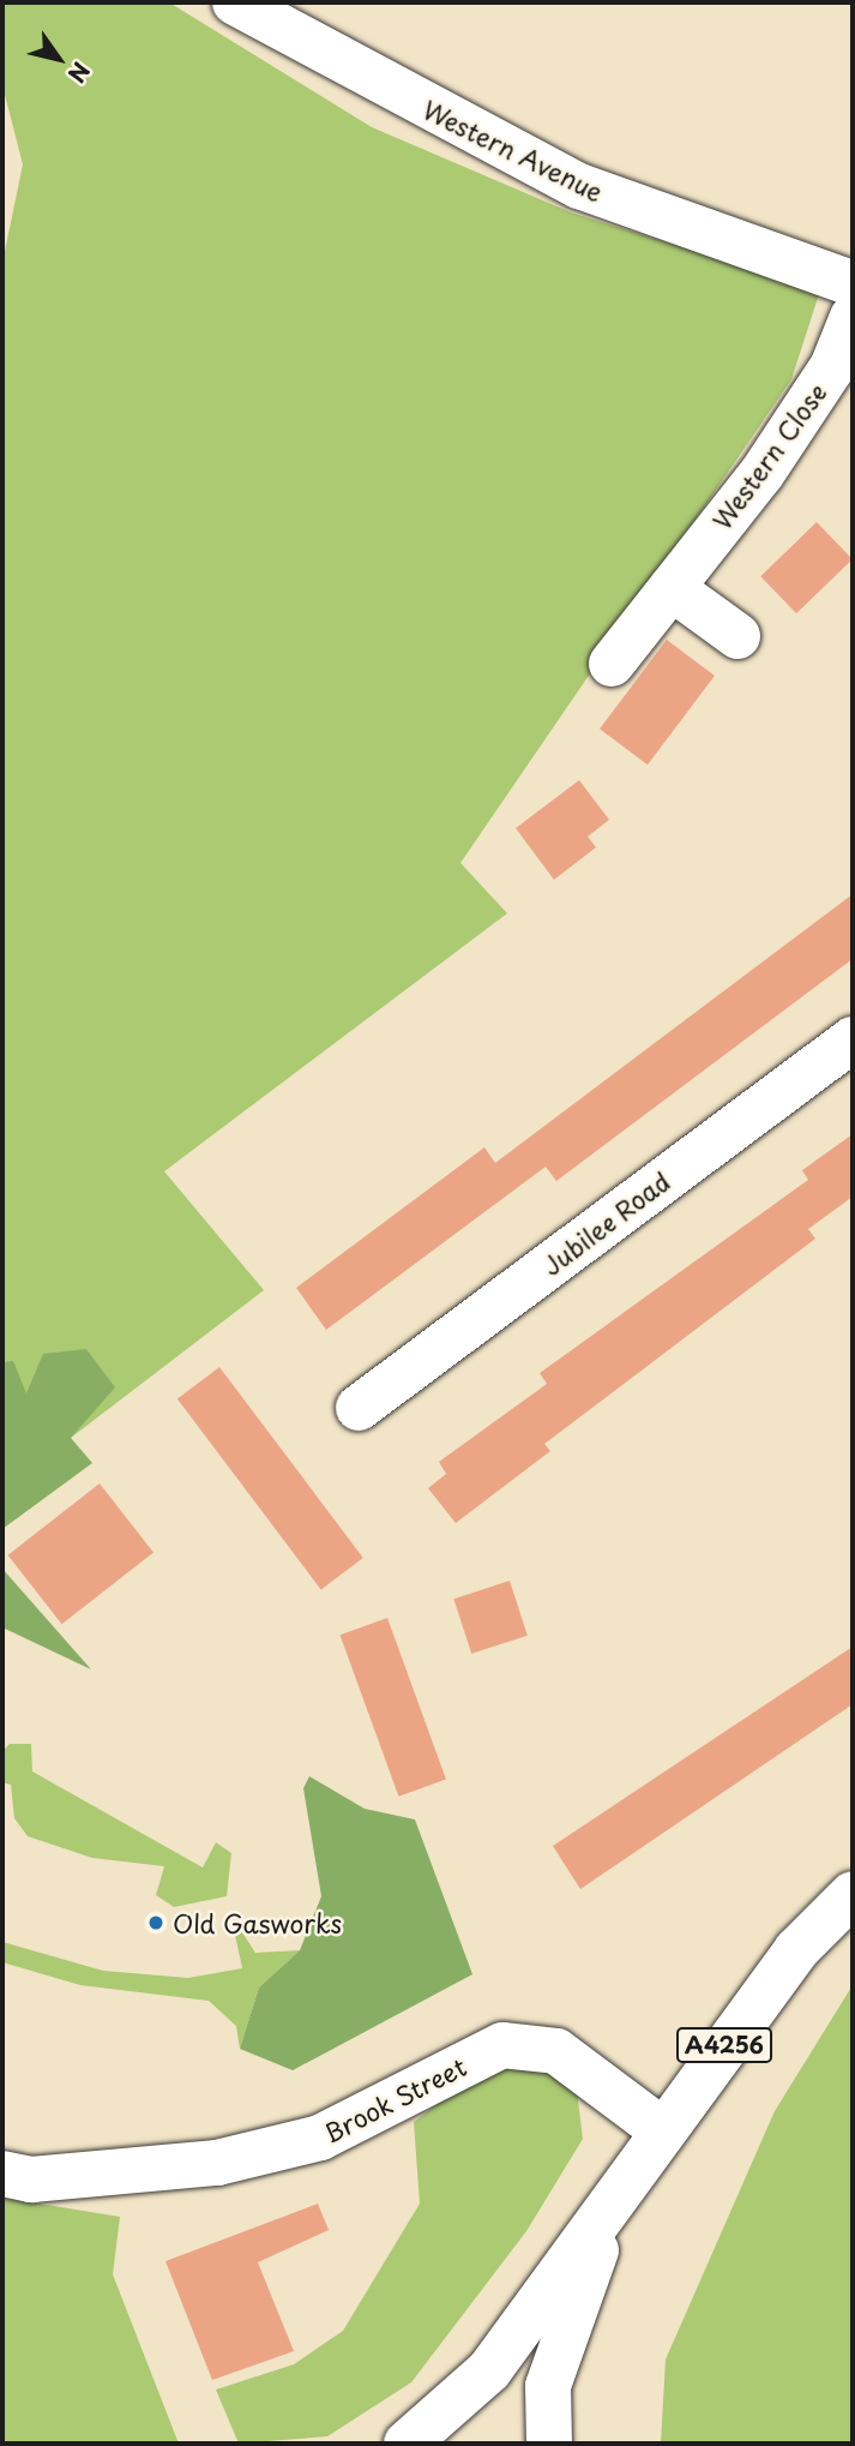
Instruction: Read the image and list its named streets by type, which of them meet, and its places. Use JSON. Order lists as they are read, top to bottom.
{
  "streets": {
    "street": [
      "Western Avenue",
      "Western Close",
      "Jubilee Road",
      "A4256",
      "Brook Street"
    ]
  },
  "crossings": [
    ["A4256", "Brook Street"]
  ],
  "places": ["Old Gasworks"],
  "north": "bottom right"
}
